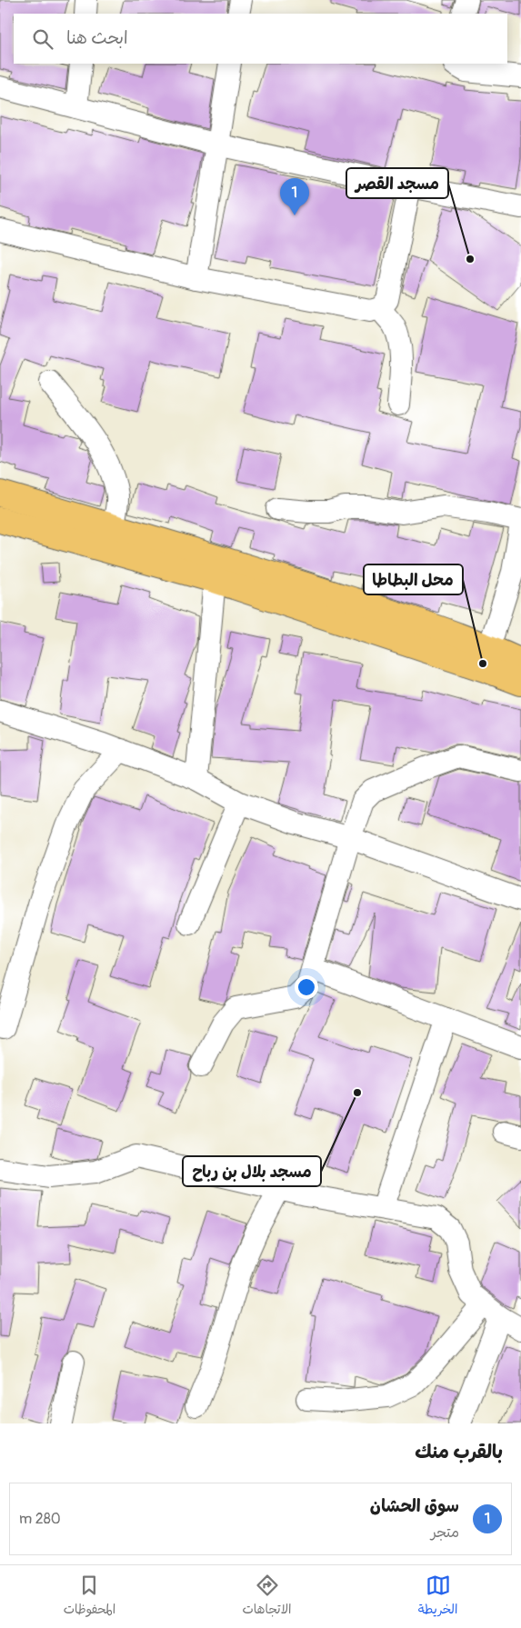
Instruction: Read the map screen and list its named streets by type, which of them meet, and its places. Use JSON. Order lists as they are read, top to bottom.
{
  "places": ["مسجد القصر", "محل البطاطا", "مسجد بلال بن رباح"],
  "page": {
    "search": "ابحث هنا",
    "pins": "1",
    "heading": "بالقرب منك",
    "list": [
      {
        "mark": "1",
        "name": "سوق الحشان",
        "note": "متجر",
        "value": "280 m"
      }
    ],
    "nav": ["الخريطة", "الاتجاهات", "المحفوظات"]
  }
}
